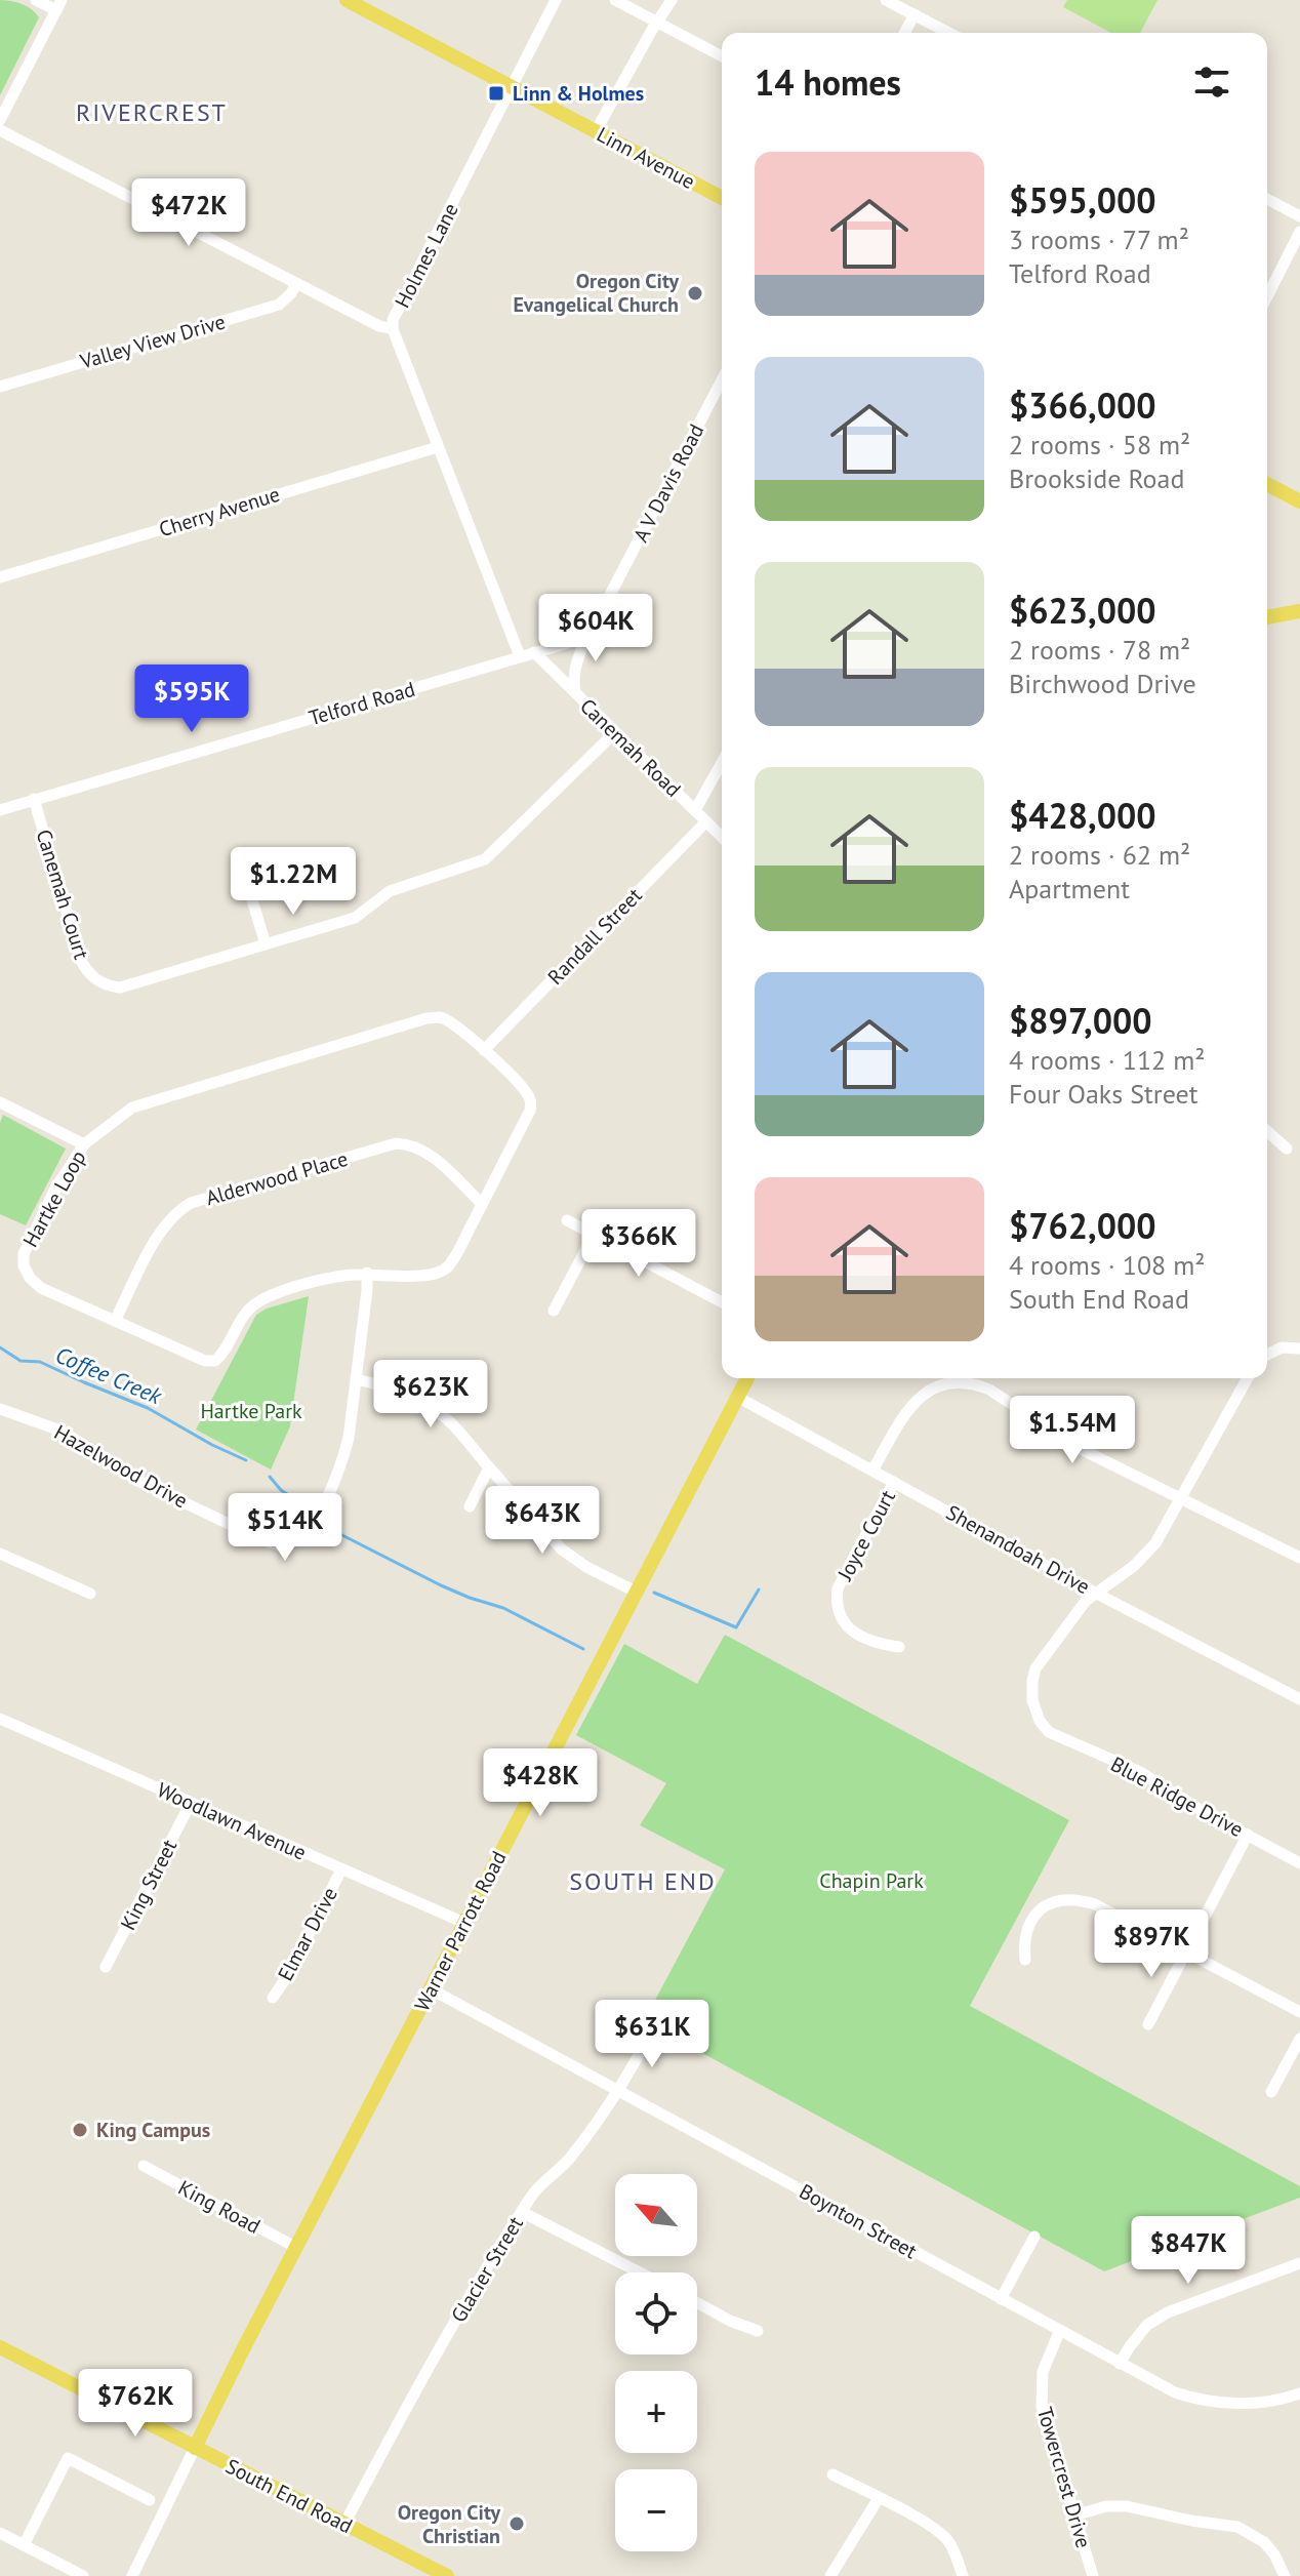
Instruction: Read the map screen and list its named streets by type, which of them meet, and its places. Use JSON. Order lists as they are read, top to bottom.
{
  "streets": {
    "main road": ["Linn Avenue", "Warner Parrott Road", "South End Road"],
    "street": [
      "Holmes Lane",
      "Valley View Drive",
      "A V Davis Road",
      "Cherry Avenue",
      "Telford Road",
      "Canemah Road",
      "Canemah Court",
      "Randall Street",
      "Alderwood Place",
      "Hartke Loop",
      "Hazelwood Drive",
      "Joyce Court",
      "Shenandoah Drive",
      "Blue Ridge Drive",
      "Woodlawn Avenue",
      "King Street",
      "Elmar Drive",
      "King Road",
      "Boynton Street",
      "Glacier Street",
      "Towercrest Drive"
    ]
  },
  "crossings": [
    ["Linn Avenue", "Holmes Lane"],
    ["Holmes Lane", "Cherry Avenue"],
    ["Holmes Lane", "Telford Road"],
    ["A V Davis Road", "Canemah Road"],
    ["Telford Road", "Canemah Road"],
    ["Telford Road", "Canemah Court"],
    ["Canemah Road", "Canemah Court"],
    ["Canemah Road", "Randall Street"],
    ["Randall Street", "Hartke Loop"],
    ["Alderwood Place", "Hartke Loop"],
    ["Hartke Loop", "Hazelwood Drive"],
    ["Joyce Court", "Shenandoah Drive"],
    ["Shenandoah Drive", "Blue Ridge Drive"],
    ["Shenandoah Drive", "Warner Parrott Road"],
    ["Woodlawn Avenue", "King Street"],
    ["Woodlawn Avenue", "Warner Parrott Road"],
    ["Woodlawn Avenue", "Elmar Drive"],
    ["Warner Parrott Road", "King Road"],
    ["Warner Parrott Road", "Boynton Street"],
    ["Warner Parrott Road", "South End Road"],
    ["Boynton Street", "Glacier Street"],
    ["Boynton Street", "Towercrest Drive"],
    ["Glacier Street", "South End Road"]
  ],
  "districts": ["RIVERCREST", "SOUTH END"],
  "water": ["Coffee Creek"],
  "parks": ["Hartke Park", "Chapin Park"],
  "places": {
    "transit": ["Linn & Holmes"],
    "other": ["Oregon City Evangelical Church", "King Campus", "Oregon City Christian"]
  },
  "north": "top left",
  "page": {
    "heading": "14 homes",
    "list": [
      {
        "name": "$595,000",
        "note": "3 rooms · 77 m² · Telford Road"
      },
      {
        "name": "$366,000",
        "note": "2 rooms · 58 m² · Brookside Road"
      },
      {
        "name": "$623,000",
        "note": "2 rooms · 78 m² · Birchwood Drive"
      },
      {
        "name": "$428,000",
        "note": "2 rooms · 62 m² · Apartment"
      },
      {
        "name": "$897,000",
        "note": "4 rooms · 112 m² · Four Oaks Street"
      },
      {
        "name": "$762,000",
        "note": "4 rooms · 108 m² · South End Road"
      }
    ],
    "price": [
      "$472K",
      "$604K",
      "$595K",
      "$1.22M",
      "$366K",
      "$623K",
      "$1.54M",
      "$643K",
      "$514K",
      "$428K",
      "$897K",
      "$631K",
      "$847K",
      "$762K"
    ],
    "map_buttons": ["+", "−"]
  }
}
